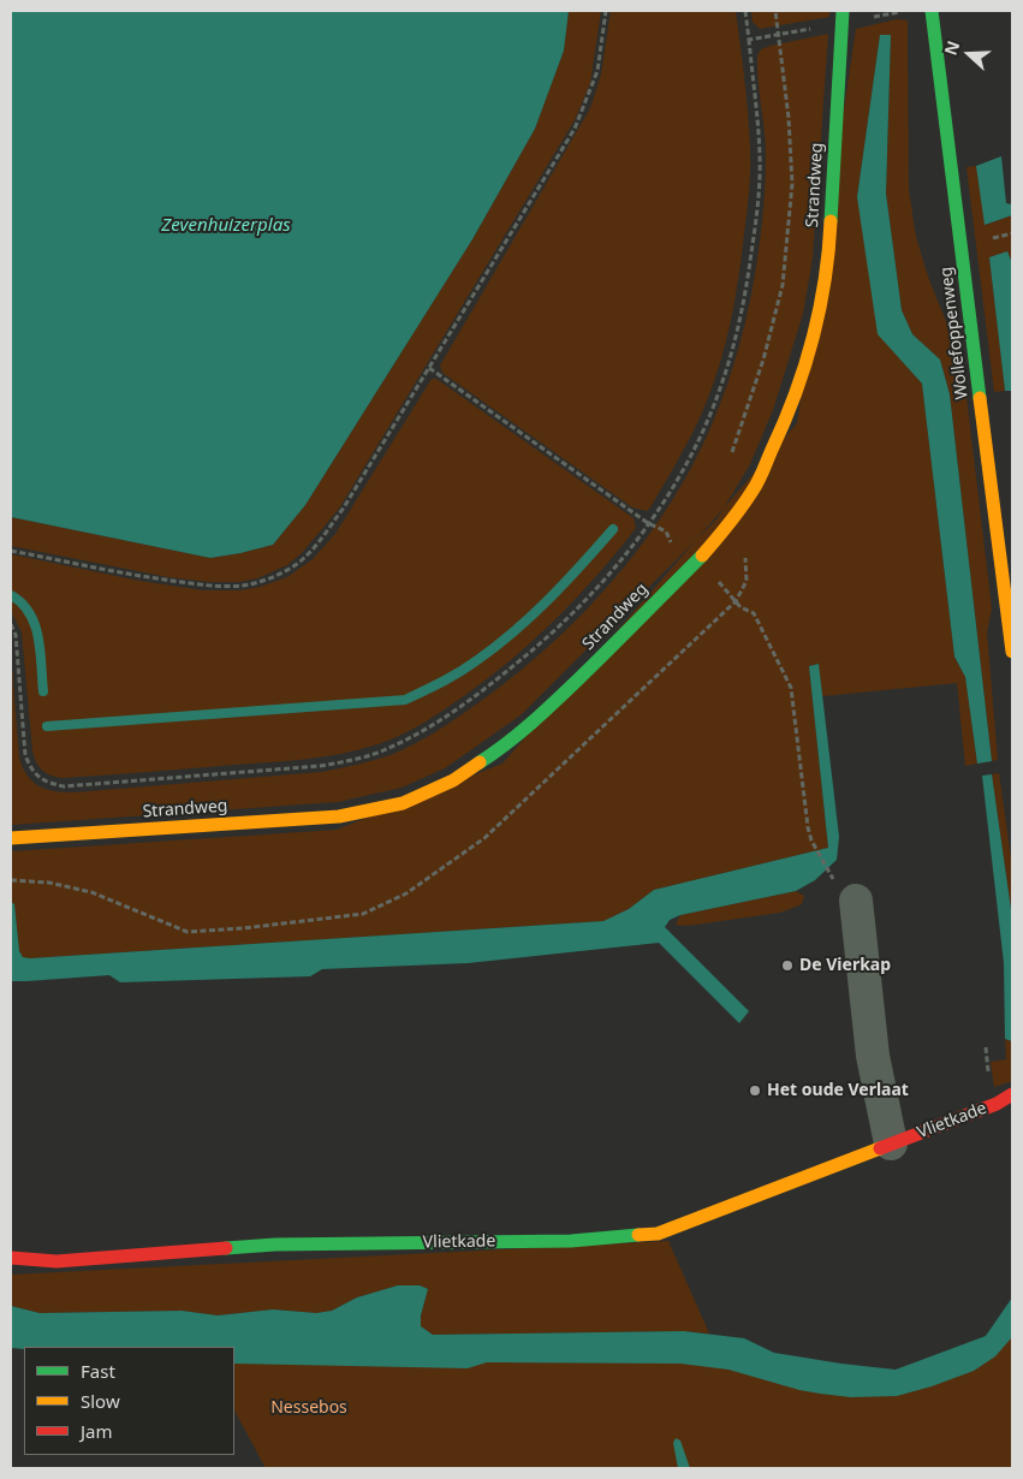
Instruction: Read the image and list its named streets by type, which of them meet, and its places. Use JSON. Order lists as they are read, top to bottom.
{
  "streets": {
    "street": ["Strandweg", "Wollefoppenweg", "Vlietkade"]
  },
  "water": ["Zevenhuizerplas"],
  "parks": ["Nessebos"],
  "places": ["De Vierkap", "Het oude Verlaat"],
  "legend": ["Fast", "Slow", "Jam"],
  "north": "left"
}
